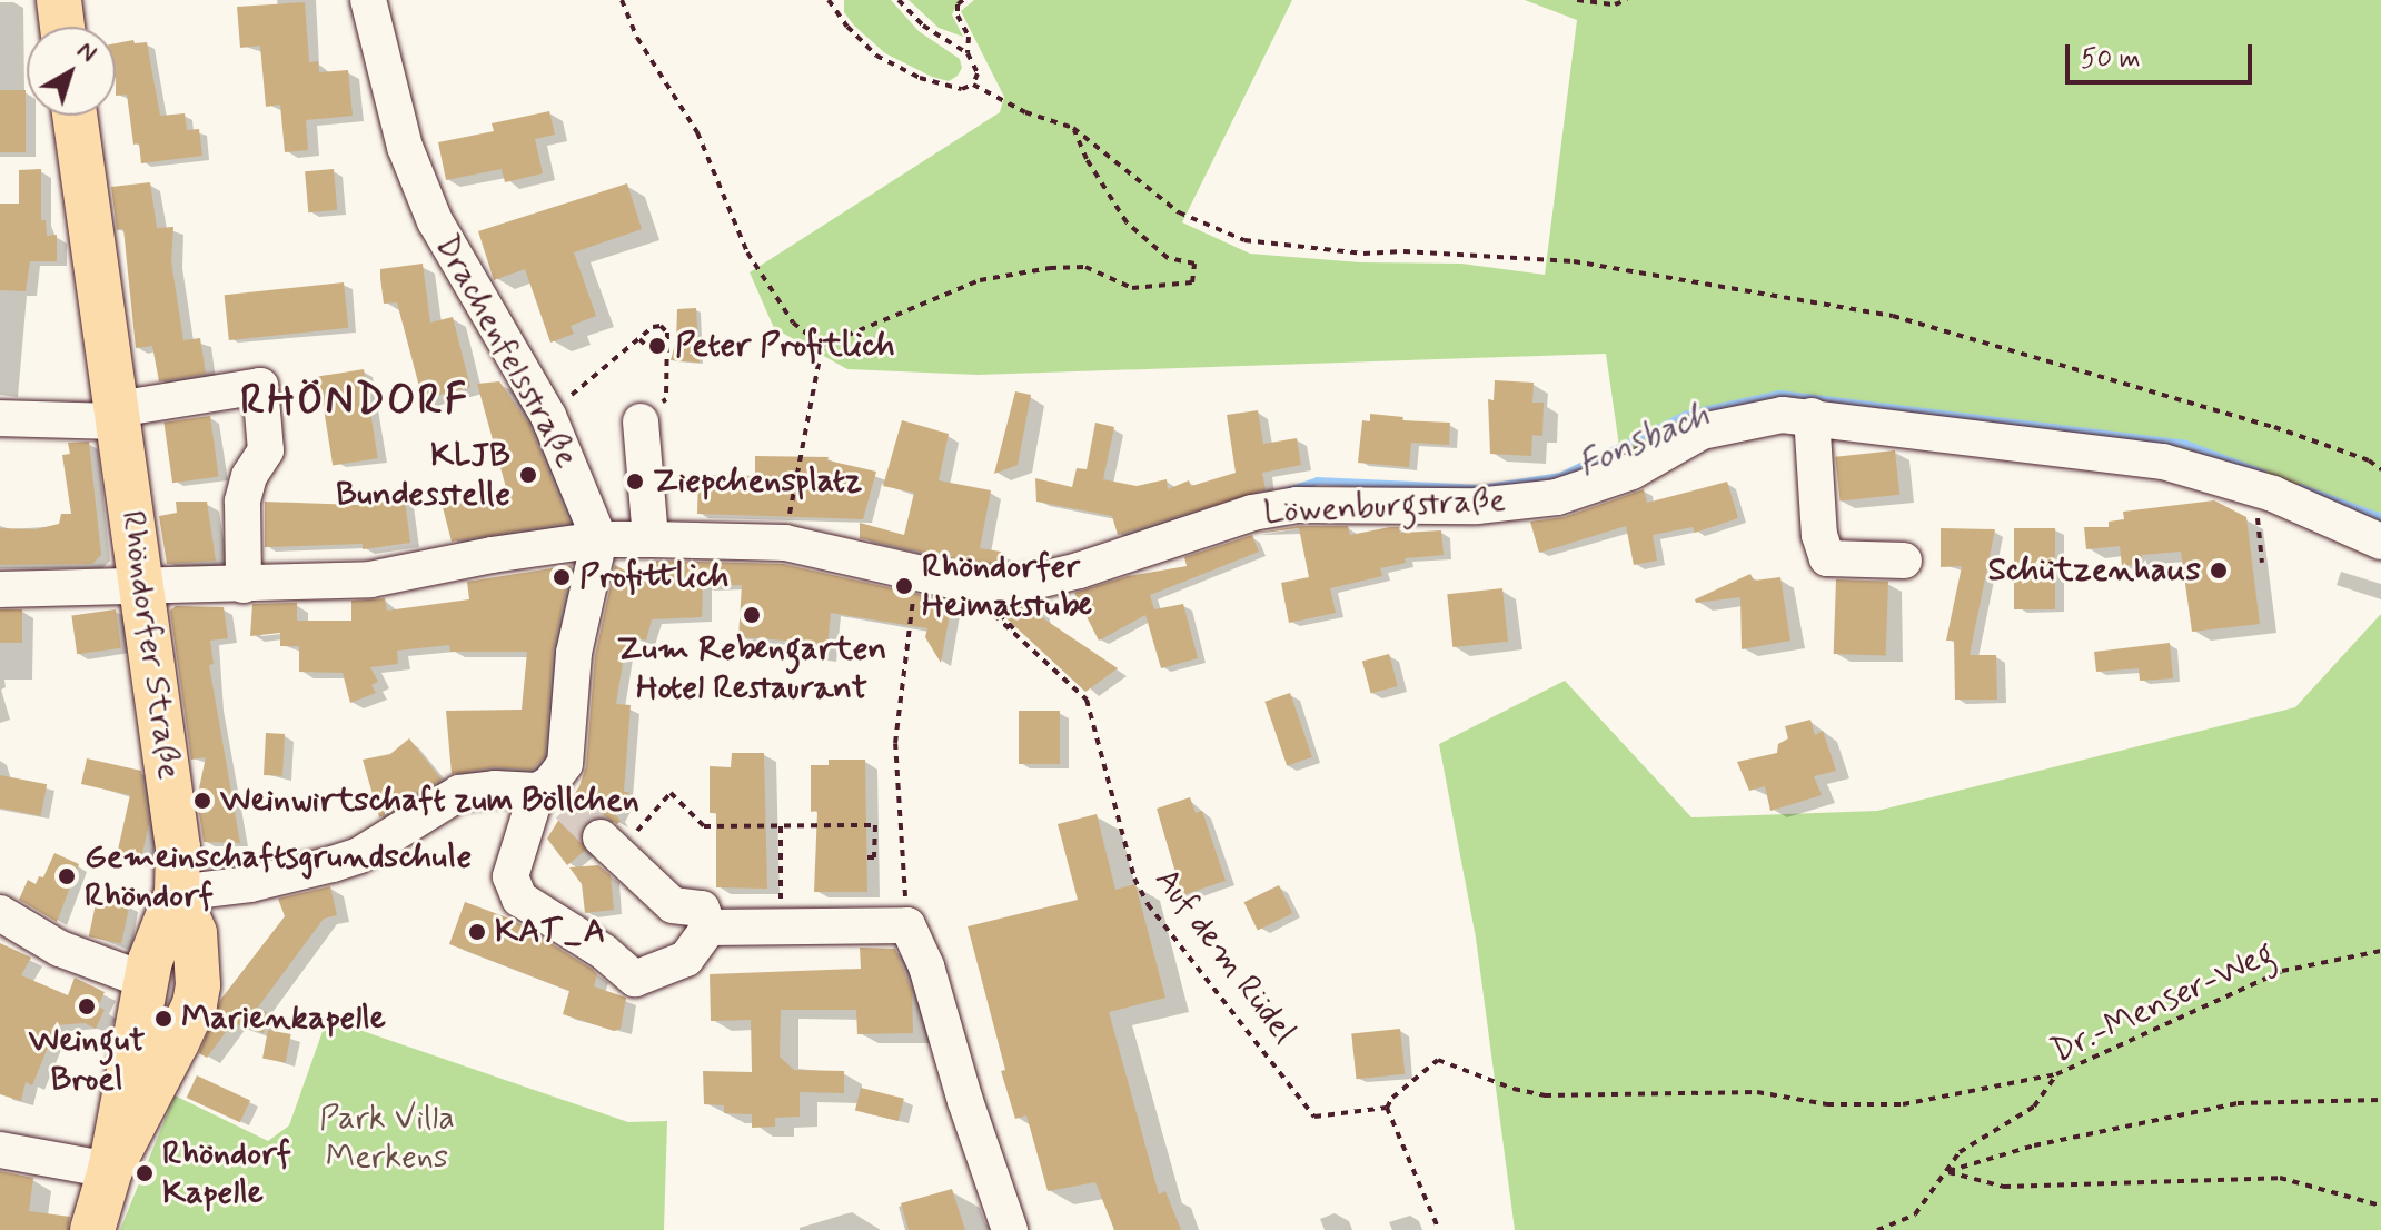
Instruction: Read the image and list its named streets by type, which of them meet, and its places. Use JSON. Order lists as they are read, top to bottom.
{
  "streets": {
    "main road": ["Rhöndorfer Straße"],
    "street": ["Drachenfelsstraße", "Löwenburgstraße"],
    "path": ["Auf dem Rüdel", "Dr.-Menser-Weg"]
  },
  "crossings": [
    ["Drachenfelsstraße", "Löwenburgstraße"],
    ["Löwenburgstraße", "Rhöndorfer Straße"],
    ["Löwenburgstraße", "Auf dem Rüdel"]
  ],
  "districts": ["RHÖNDORF"],
  "water": ["Fonsbach"],
  "parks": ["Park Villa Merkens"],
  "places": [
    "Peter Profitlich",
    "KLJB Bundesstelle",
    "Ziepchensplatz",
    "Schützenhaus",
    "Profittlich",
    "Rhöndorfer Heimatstube",
    "Zum Rebengarten Hotel Restaurant",
    "Weinwirtschaft zum Böllchen",
    "Gemeinschaftsgrundschule Rhöndorf",
    "KAT_A",
    "Weingut Broel",
    "Marienkapelle",
    "Rhöndorf Kapelle"
  ],
  "scale_bar": "50 m",
  "north": "top right"
}
